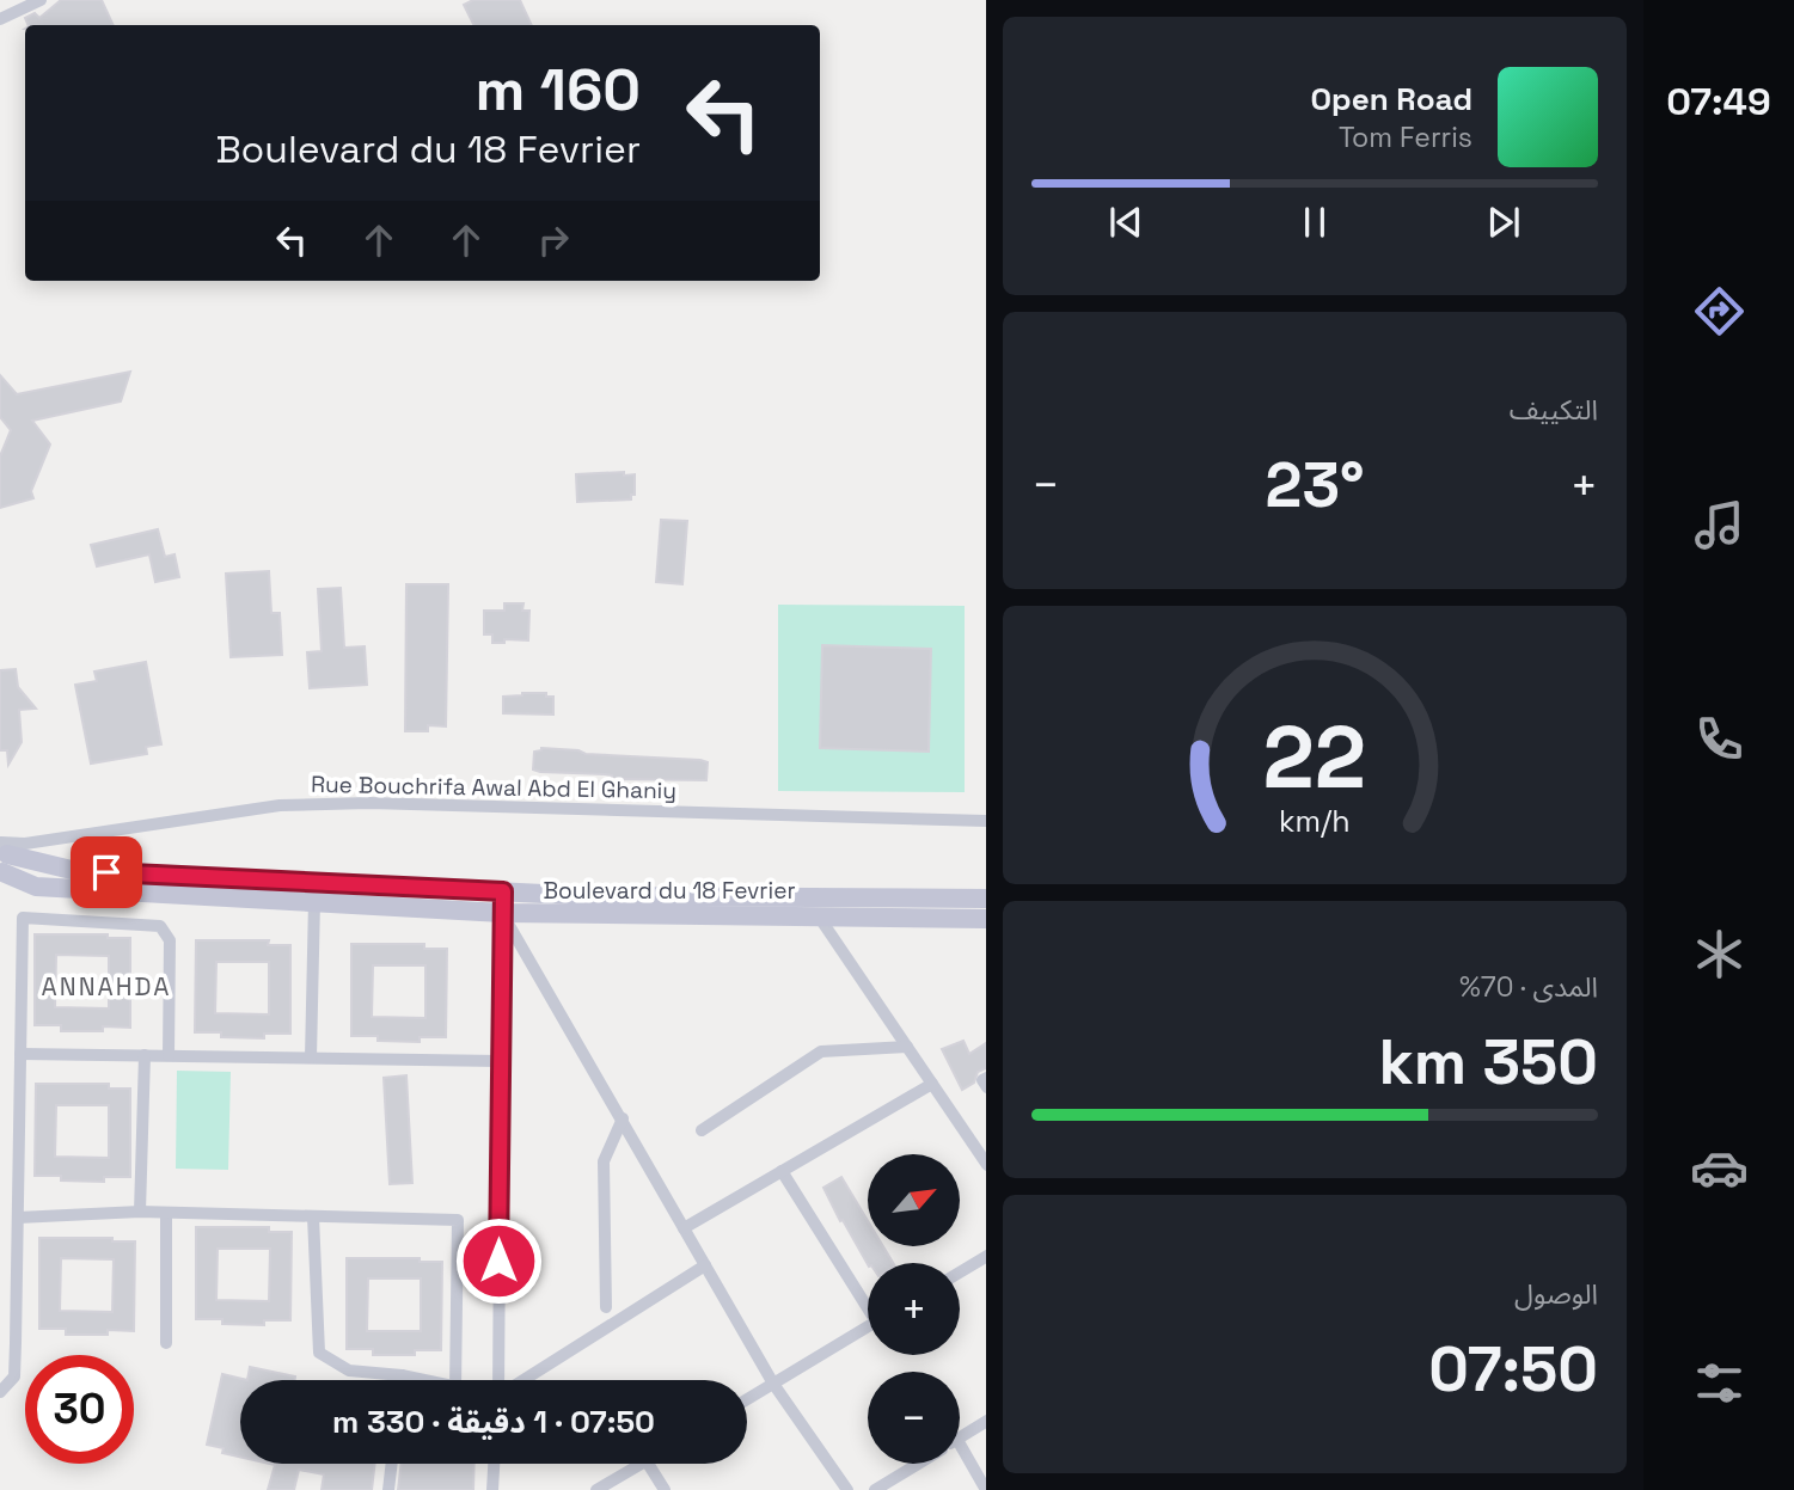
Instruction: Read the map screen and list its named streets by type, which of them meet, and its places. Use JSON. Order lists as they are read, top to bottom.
{
  "streets": {
    "main road": ["Boulevard du 18 Fevrier"],
    "street": ["Rue Bouchrifa Awal Abd El Ghaniy"]
  },
  "crossings": [
    ["Rue Bouchrifa Awal Abd El Ghaniy", "Boulevard du 18 Fevrier"]
  ],
  "districts": ["ANNAHDA"],
  "north": "top right",
  "page": {
    "tabs": "07:49",
    "turn": ["160 m", "Boulevard du 18 Fevrier"],
    "song": ["Open Road", "Tom Ferris"],
    "tile": [
      "التكييف",
      ["المدى · 70%", "350 km"],
      ["الوصول", "07:50"]
    ],
    "heat": ["−", "23°", "+"],
    "map_buttons": ["+", "−"],
    "limit": "30",
    "trip": "07:50 · 1 دقيقة · 330 m",
    "gauge": ["22", "km/h"]
  }
}
